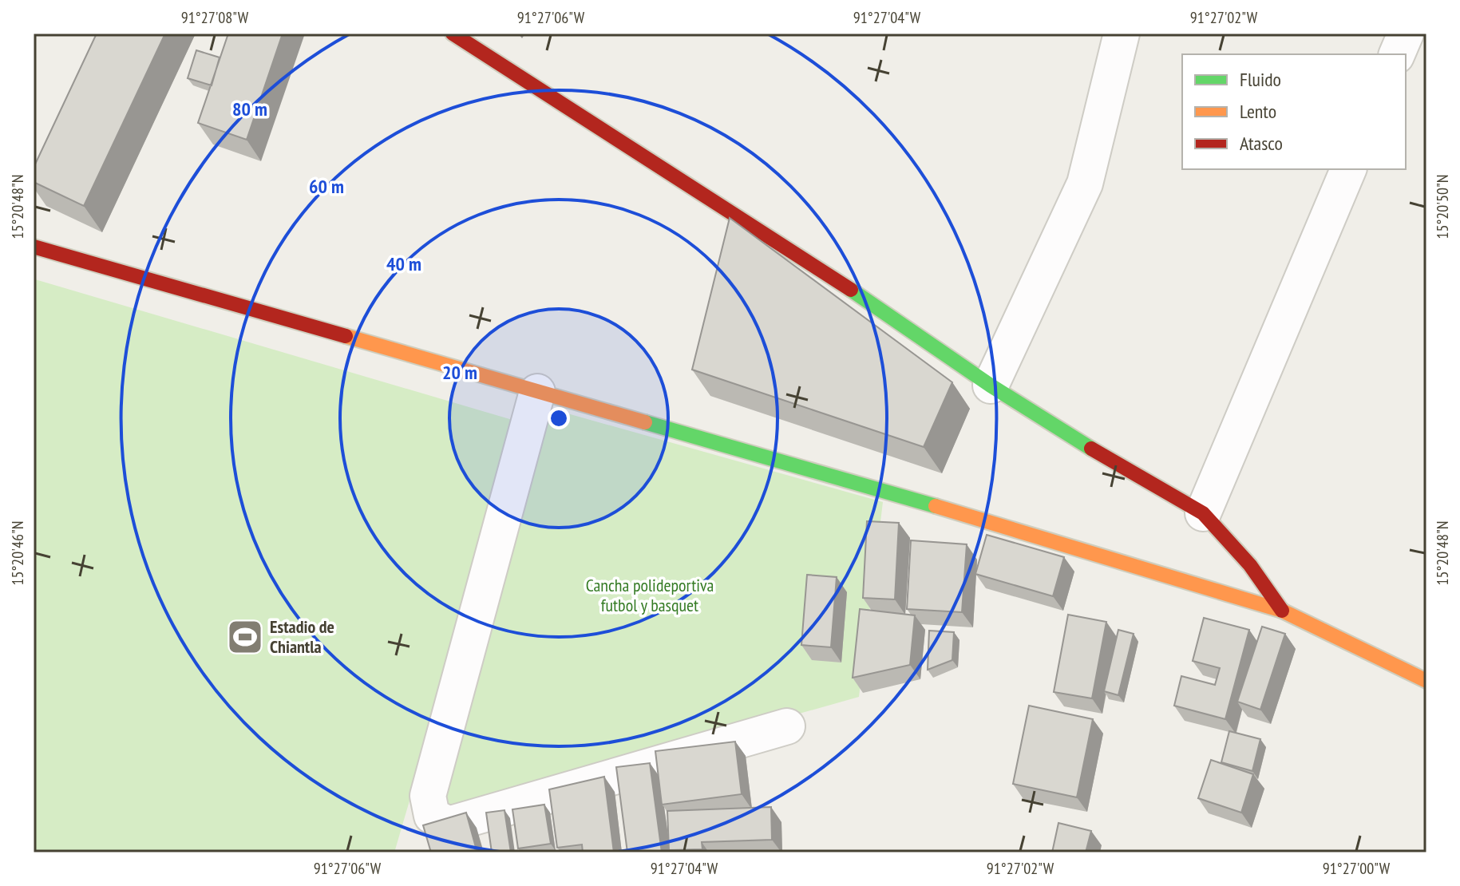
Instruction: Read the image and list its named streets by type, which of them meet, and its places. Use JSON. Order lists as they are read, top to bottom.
{
  "parks": ["Cancha polideportiva futbol y basquet"],
  "places": {
    "sports": ["Estadio de Chiantla"]
  },
  "legend": ["Fluido", "Lento", "Atasco"],
  "coordinates": [
    "91°27'08\"W",
    "91°27'06\"W",
    "91°27'04\"W",
    "91°27'02\"W",
    "15°20'50\"N",
    "15°20'48\"N",
    "15°20'46\"N",
    "91°27'00\"W"
  ],
  "rings": [
    "80 m",
    "60 m",
    "40 m",
    "20 m"
  ]
}
